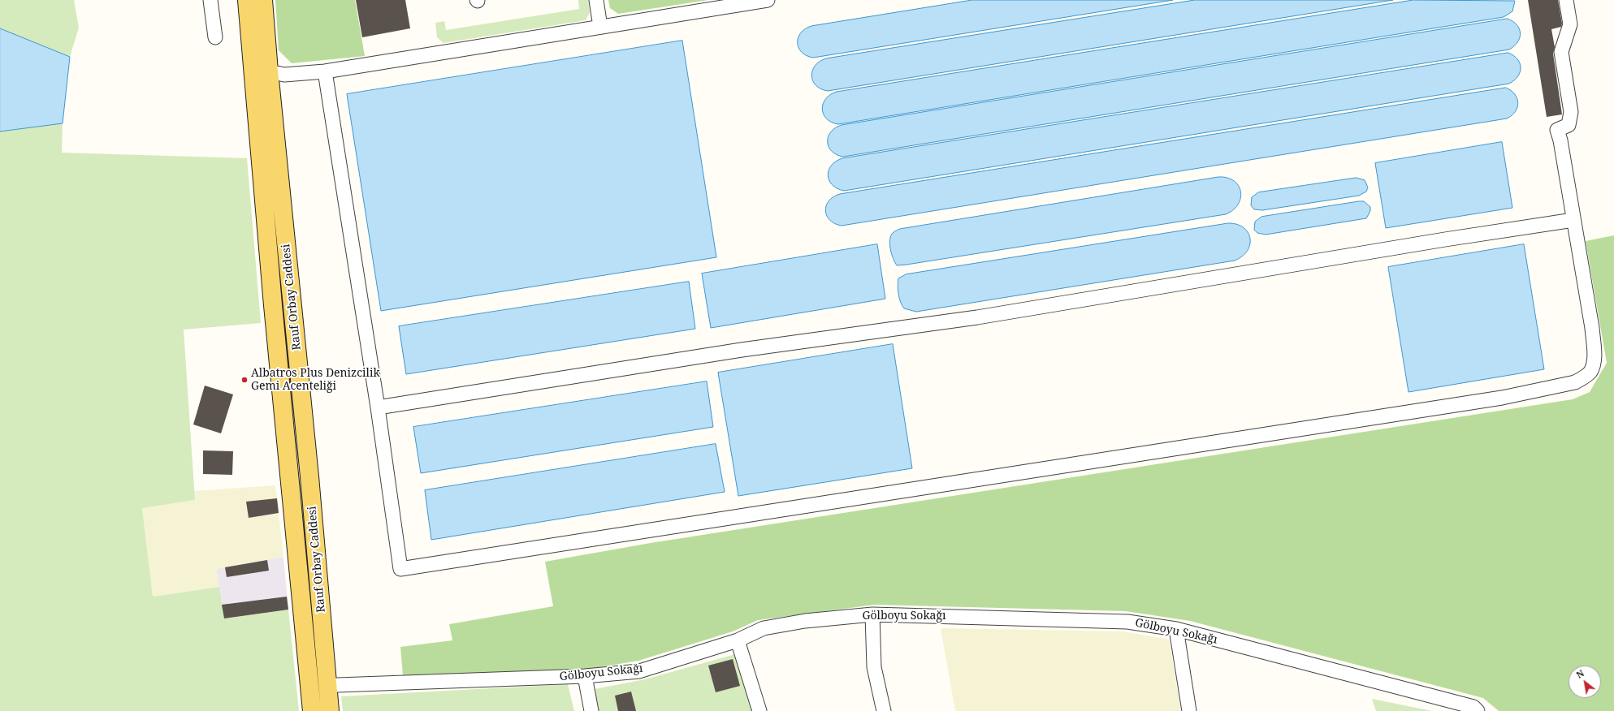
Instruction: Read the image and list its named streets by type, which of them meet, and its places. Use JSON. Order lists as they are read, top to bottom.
{
  "streets": {
    "main road": ["Rauf Orbay Caddesi"],
    "street": ["Gölboyu Sokağı"]
  },
  "crossings": [
    ["Rauf Orbay Caddesi", "Gölboyu Sokağı"]
  ],
  "places": ["Albatros Plus Denizcilik Gemi Acenteliği"],
  "north": "top left"
}
